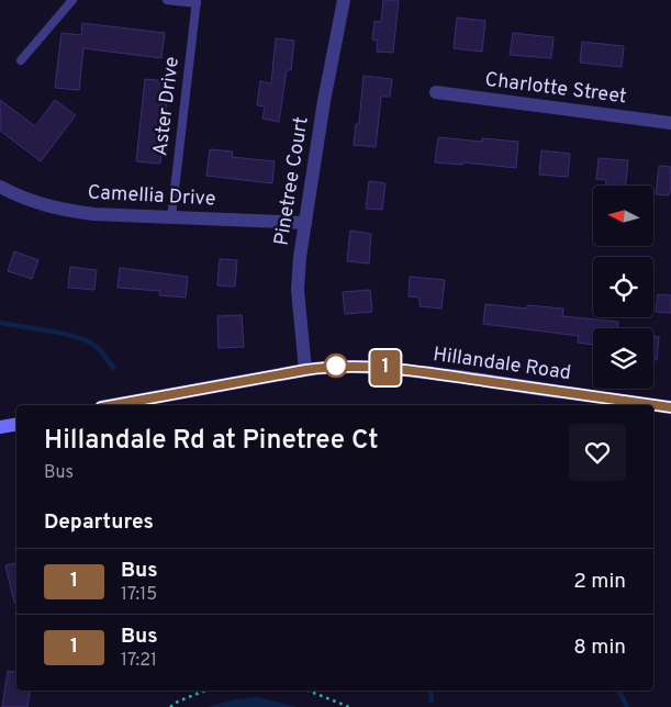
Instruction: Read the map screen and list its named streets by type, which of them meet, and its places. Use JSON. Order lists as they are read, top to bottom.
{
  "streets": {
    "street": [
      "Charlotte Street",
      "Pinetree Court",
      "Camellia Drive",
      "Hillandale Road"
    ],
    "lane": ["Aster Drive"]
  },
  "crossings": [
    ["Aster Drive", "Camellia Drive"],
    ["Pinetree Court", "Camellia Drive"],
    ["Pinetree Court", "Hillandale Road"]
  ],
  "lines": ["bus line 1"],
  "north": "left",
  "page": {
    "on_map": "1",
    "heading": [
      ["Hillandale Rd at Pinetree Ct", "Bus"],
      "Departures"
    ],
    "list": [
      {
        "mark": "1",
        "name": "Bus",
        "note": "17:15",
        "value": "2 min"
      },
      {
        "mark": "1",
        "name": "Bus",
        "note": "17:21",
        "value": "8 min"
      }
    ]
  }
}
